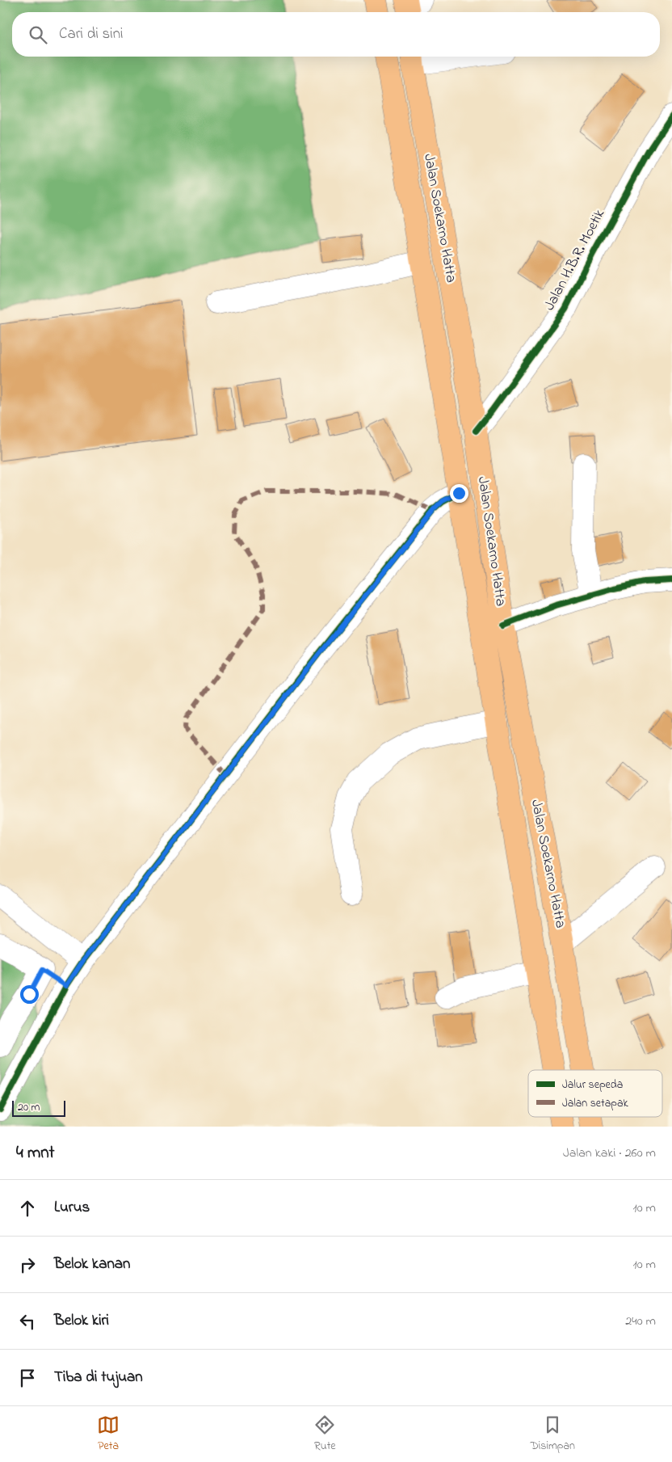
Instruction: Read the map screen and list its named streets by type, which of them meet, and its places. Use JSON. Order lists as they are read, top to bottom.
{
  "streets": {
    "highway": ["Jalan Soekarno Hatta"],
    "street": ["Jalan H.B.R. Moetik"]
  },
  "crossings": [
    ["Jalan Soekarno Hatta", "Jalan H.B.R. Moetik"]
  ],
  "legend": ["Jalur sepeda", "Jalan setapak"],
  "scale_bar": "20 m",
  "page": {
    "search": "Cari di sini",
    "scale": "20 m",
    "heading": ["4 mnt", "Jalan kaki · 260 m"],
    "list": [
      ["Lurus", "10 m"],
      ["Belok kanan", "10 m"],
      ["Belok kiri", "240 m"],
      "Tiba di tujuan"
    ],
    "nav": ["Peta", "Rute", "Disimpan"]
  }
}
